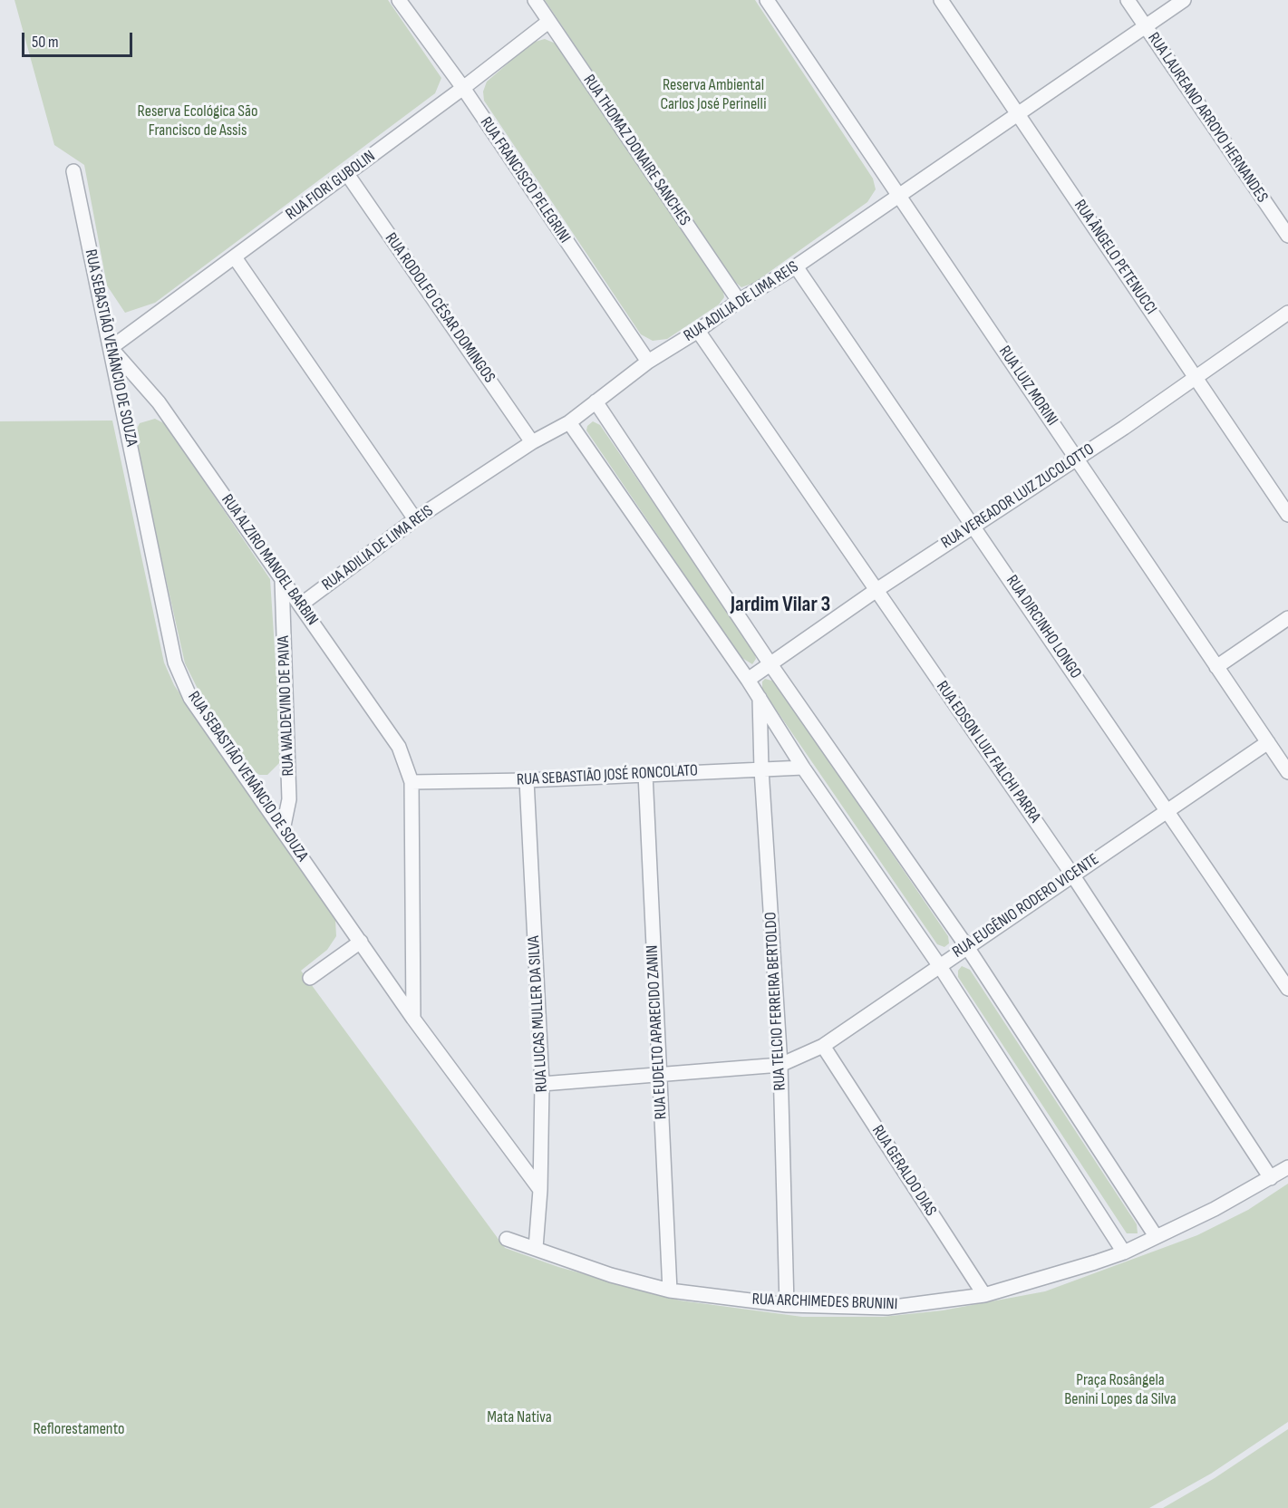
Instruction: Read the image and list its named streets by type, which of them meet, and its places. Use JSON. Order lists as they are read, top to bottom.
{
  "streets": {
    "street": [
      "RUA LAUREANO ARROYO HERNANDES",
      "RUA THOMAZ DONAIRE SANCHES",
      "RUA FRANCISCO PELEGRINI",
      "RUA FIORI GUBOLIN",
      "RUA ÂNGELO PETENUCCI",
      "RUA ADILIA DE LIMA REIS",
      "RUA RODOLFO CÉSAR DOMINGOS",
      "RUA SEBASTIÃO VENÂNCIO DE SOUZA",
      "RUA LUIZ MORINI",
      "RUA VEREADOR LUIZ ZUCOLOTTO",
      "RUA ALZIRO MANOEL BARBIN",
      "RUA DIRCINHO LONGO",
      "RUA WALDEVINO DE PAIVA",
      "RUA EDSON LUIZ FALCHI PARRA",
      "RUA SEBASTIÃO JOSÉ RONCOLATO",
      "RUA EUGÊNIO RODERO VICENTE",
      "RUA TELCIO FERREIRA BERTOLDO",
      "RUA LUCAS MULLER DA SILVA",
      "RUA EUDELTO APARECIDO ZANIN",
      "RUA GERALDO DIAS",
      "RUA ARCHIMEDES BRUNINI"
    ]
  },
  "crossings": [
    ["RUA LAUREANO ARROYO HERNANDES", "RUA ADILIA DE LIMA REIS"],
    ["RUA THOMAZ DONAIRE SANCHES", "RUA FIORI GUBOLIN"],
    ["RUA THOMAZ DONAIRE SANCHES", "RUA ADILIA DE LIMA REIS"],
    ["RUA FRANCISCO PELEGRINI", "RUA FIORI GUBOLIN"],
    ["RUA FRANCISCO PELEGRINI", "RUA ADILIA DE LIMA REIS"],
    ["RUA FIORI GUBOLIN", "RUA RODOLFO CÉSAR DOMINGOS"],
    ["RUA FIORI GUBOLIN", "RUA SEBASTIÃO VENÂNCIO DE SOUZA"],
    ["RUA FIORI GUBOLIN", "RUA ALZIRO MANOEL BARBIN"],
    ["RUA ÂNGELO PETENUCCI", "RUA ADILIA DE LIMA REIS"],
    ["RUA ÂNGELO PETENUCCI", "RUA VEREADOR LUIZ ZUCOLOTTO"],
    ["RUA ADILIA DE LIMA REIS", "RUA RODOLFO CÉSAR DOMINGOS"],
    ["RUA ADILIA DE LIMA REIS", "RUA LUIZ MORINI"],
    ["RUA ADILIA DE LIMA REIS", "RUA ALZIRO MANOEL BARBIN"],
    ["RUA ADILIA DE LIMA REIS", "RUA DIRCINHO LONGO"],
    ["RUA ADILIA DE LIMA REIS", "RUA EDSON LUIZ FALCHI PARRA"],
    ["RUA SEBASTIÃO VENÂNCIO DE SOUZA", "RUA ALZIRO MANOEL BARBIN"],
    ["RUA SEBASTIÃO VENÂNCIO DE SOUZA", "RUA WALDEVINO DE PAIVA"],
    ["RUA SEBASTIÃO VENÂNCIO DE SOUZA", "RUA LUCAS MULLER DA SILVA"],
    ["RUA LUIZ MORINI", "RUA VEREADOR LUIZ ZUCOLOTTO"],
    ["RUA LUIZ MORINI", "RUA EUGÊNIO RODERO VICENTE"],
    ["RUA VEREADOR LUIZ ZUCOLOTTO", "RUA DIRCINHO LONGO"],
    ["RUA VEREADOR LUIZ ZUCOLOTTO", "RUA EDSON LUIZ FALCHI PARRA"],
    ["RUA ALZIRO MANOEL BARBIN", "RUA WALDEVINO DE PAIVA"],
    ["RUA ALZIRO MANOEL BARBIN", "RUA SEBASTIÃO JOSÉ RONCOLATO"],
    ["RUA DIRCINHO LONGO", "RUA EUGÊNIO RODERO VICENTE"],
    ["RUA EDSON LUIZ FALCHI PARRA", "RUA EUGÊNIO RODERO VICENTE"],
    ["RUA EDSON LUIZ FALCHI PARRA", "RUA ARCHIMEDES BRUNINI"],
    ["RUA SEBASTIÃO JOSÉ RONCOLATO", "RUA TELCIO FERREIRA BERTOLDO"],
    ["RUA SEBASTIÃO JOSÉ RONCOLATO", "RUA LUCAS MULLER DA SILVA"],
    ["RUA SEBASTIÃO JOSÉ RONCOLATO", "RUA EUDELTO APARECIDO ZANIN"],
    ["RUA EUGÊNIO RODERO VICENTE", "RUA TELCIO FERREIRA BERTOLDO"],
    ["RUA EUGÊNIO RODERO VICENTE", "RUA LUCAS MULLER DA SILVA"],
    ["RUA EUGÊNIO RODERO VICENTE", "RUA EUDELTO APARECIDO ZANIN"],
    ["RUA EUGÊNIO RODERO VICENTE", "RUA GERALDO DIAS"],
    ["RUA TELCIO FERREIRA BERTOLDO", "RUA ARCHIMEDES BRUNINI"],
    ["RUA LUCAS MULLER DA SILVA", "RUA ARCHIMEDES BRUNINI"],
    ["RUA EUDELTO APARECIDO ZANIN", "RUA ARCHIMEDES BRUNINI"],
    ["RUA GERALDO DIAS", "RUA ARCHIMEDES BRUNINI"]
  ],
  "districts": ["Jardim Vilar 3"],
  "parks": [
    "Reserva Ambiental Carlos José Perinelli",
    "Reserva Ecológica São Francisco de Assis",
    "Praça Rosângela Benini Lopes da Silva",
    "Mata Nativa",
    "Reflorestamento"
  ],
  "scale_bar": "50 m"
}
